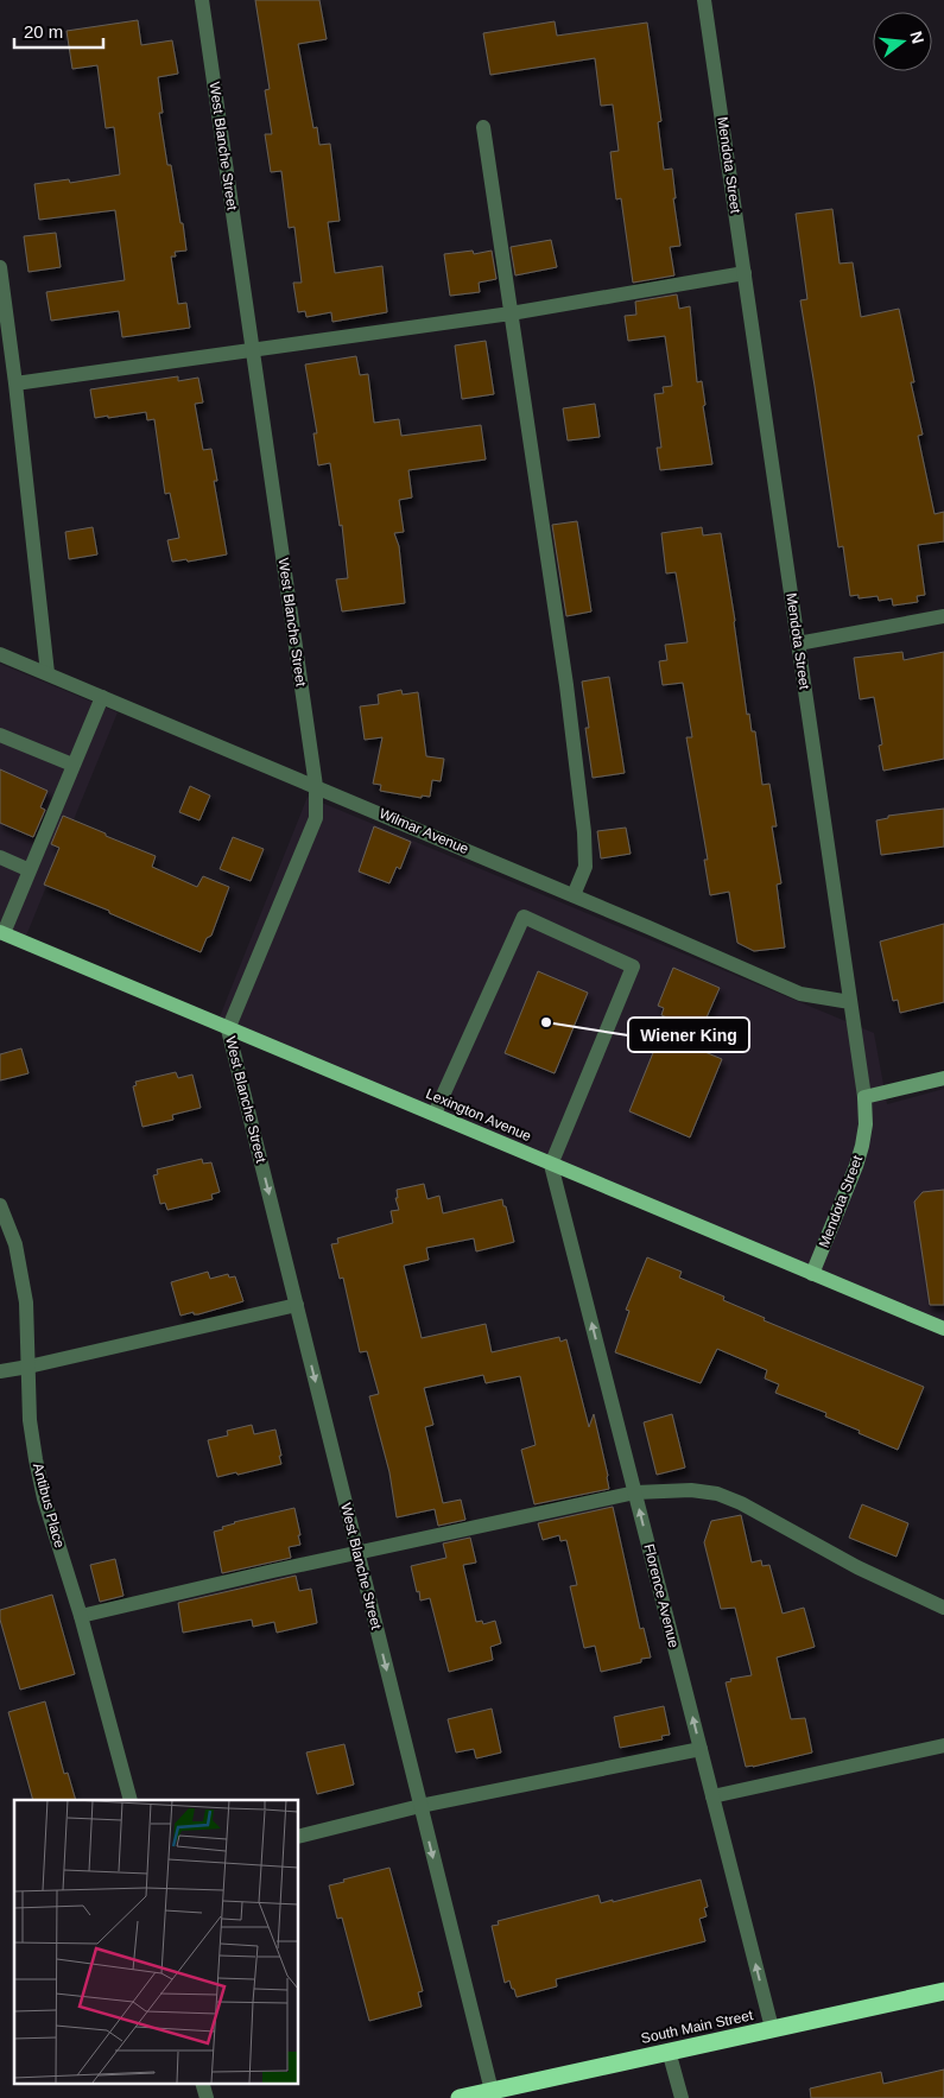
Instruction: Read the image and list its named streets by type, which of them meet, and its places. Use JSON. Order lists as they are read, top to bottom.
{
  "streets": {
    "highway": ["South Main Street"],
    "main road": ["Lexington Avenue"],
    "street": [
      "West Blanche Street",
      "Mendota Street",
      "Wilmar Avenue",
      "Antibus Place",
      "Florence Avenue"
    ]
  },
  "crossings": [
    ["West Blanche Street", "Wilmar Avenue"],
    ["West Blanche Street", "Lexington Avenue"],
    ["West Blanche Street", "South Main Street"],
    ["Mendota Street", "Wilmar Avenue"],
    ["Mendota Street", "Lexington Avenue"],
    ["Lexington Avenue", "Florence Avenue"],
    ["Florence Avenue", "South Main Street"]
  ],
  "one_way": ["West Blanche Street", "Florence Avenue"],
  "places": ["Wiener King"],
  "scale_bar": "20 m",
  "north": "right"
}
